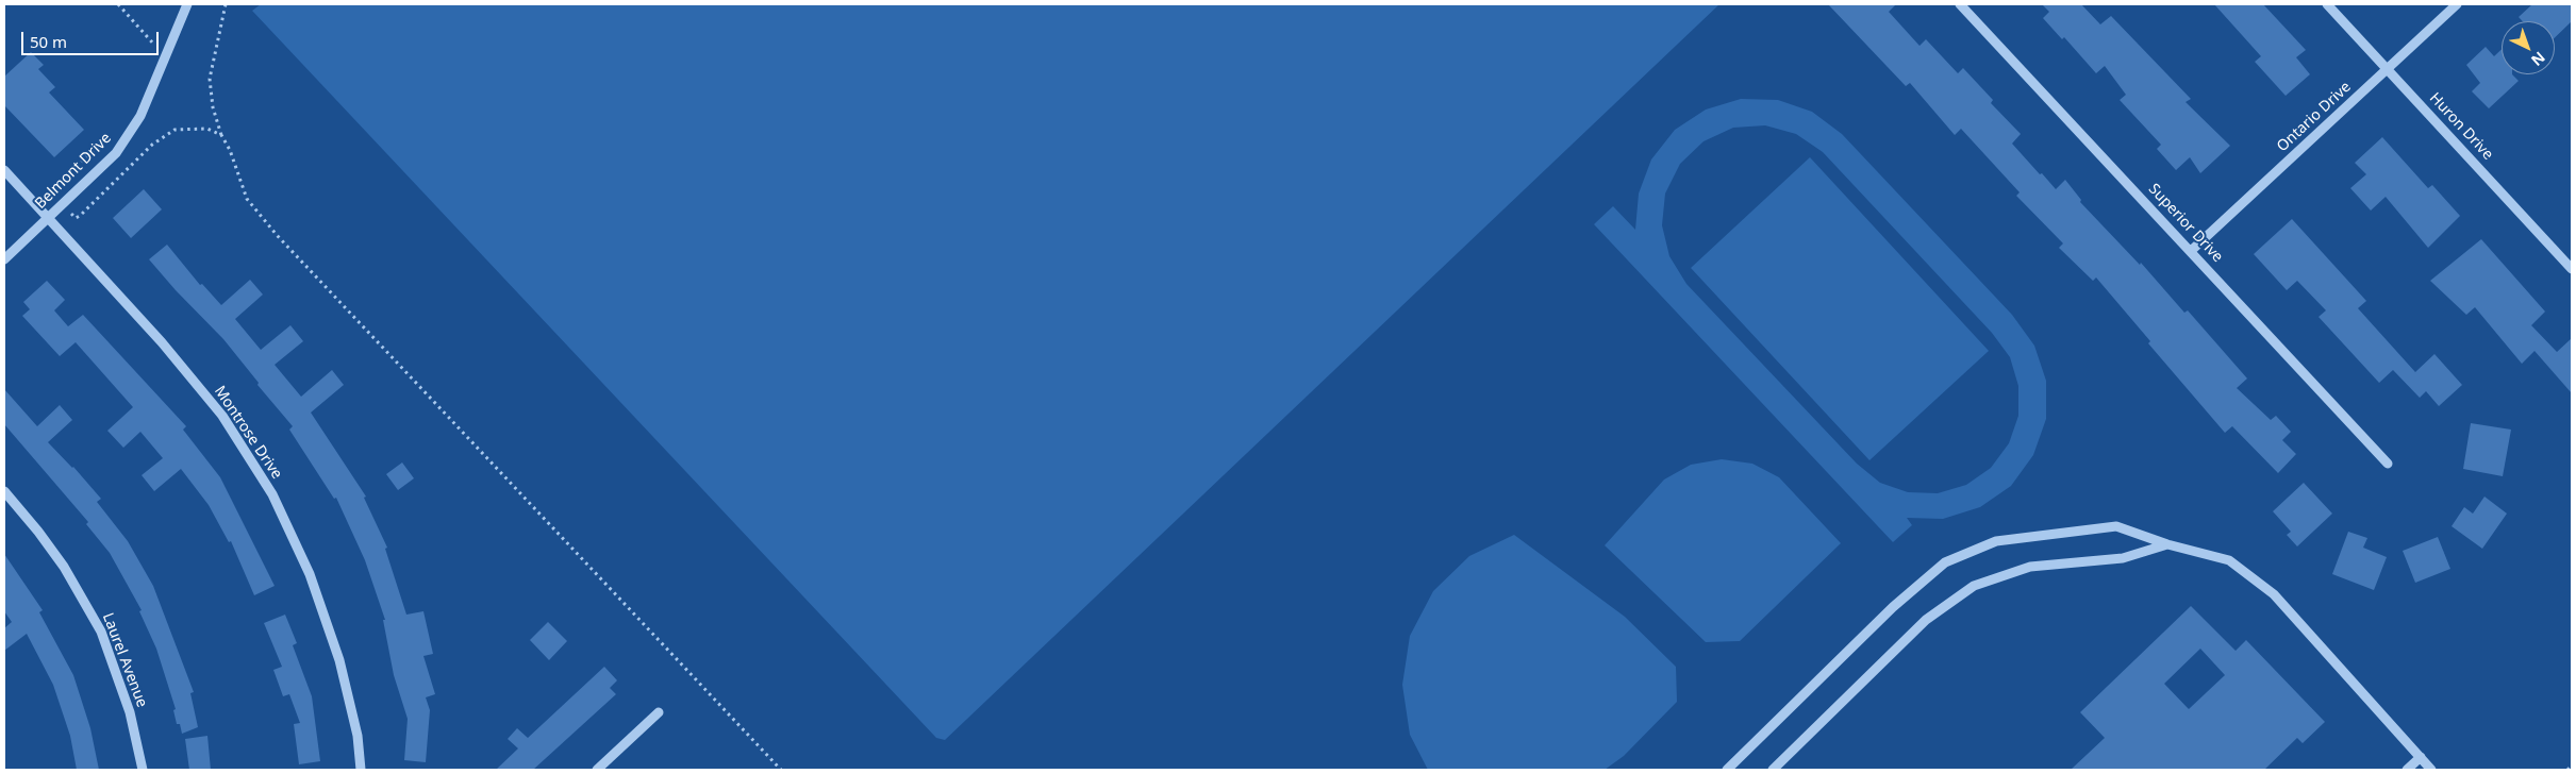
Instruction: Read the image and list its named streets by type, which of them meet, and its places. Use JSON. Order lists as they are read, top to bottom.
{
  "streets": {
    "street": [
      "Ontario Drive",
      "Huron Drive",
      "Belmont Drive",
      "Superior Drive",
      "Montrose Drive",
      "Laurel Avenue"
    ]
  },
  "crossings": [
    ["Ontario Drive", "Huron Drive"],
    ["Ontario Drive", "Superior Drive"],
    ["Belmont Drive", "Montrose Drive"]
  ],
  "scale_bar": "50 m",
  "north": "bottom right"
}
